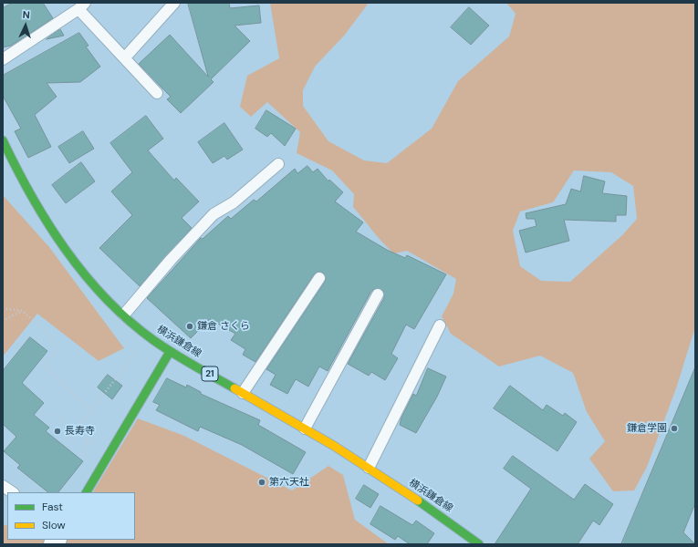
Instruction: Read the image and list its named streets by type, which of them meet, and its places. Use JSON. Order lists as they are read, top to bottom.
{
  "streets": {
    "main road": ["横浜鎌倉線", "21"]
  },
  "places": [
    "鎌倉 さくら",
    "鎌倉学園",
    "長寿寺",
    "第六天社"
  ],
  "legend": ["Fast", "Slow"],
  "north": "top"
}
